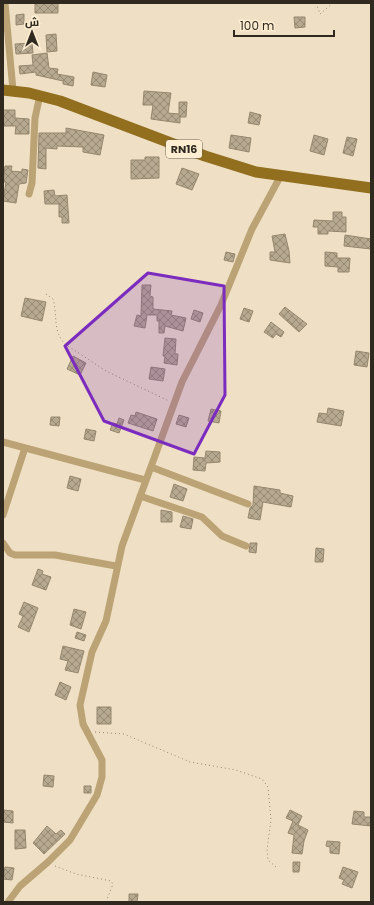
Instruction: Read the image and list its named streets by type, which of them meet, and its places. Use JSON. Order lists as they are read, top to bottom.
{
  "streets": {
    "main road": ["RN16"]
  },
  "scale_bar": "100 m",
  "north": "top"
}
